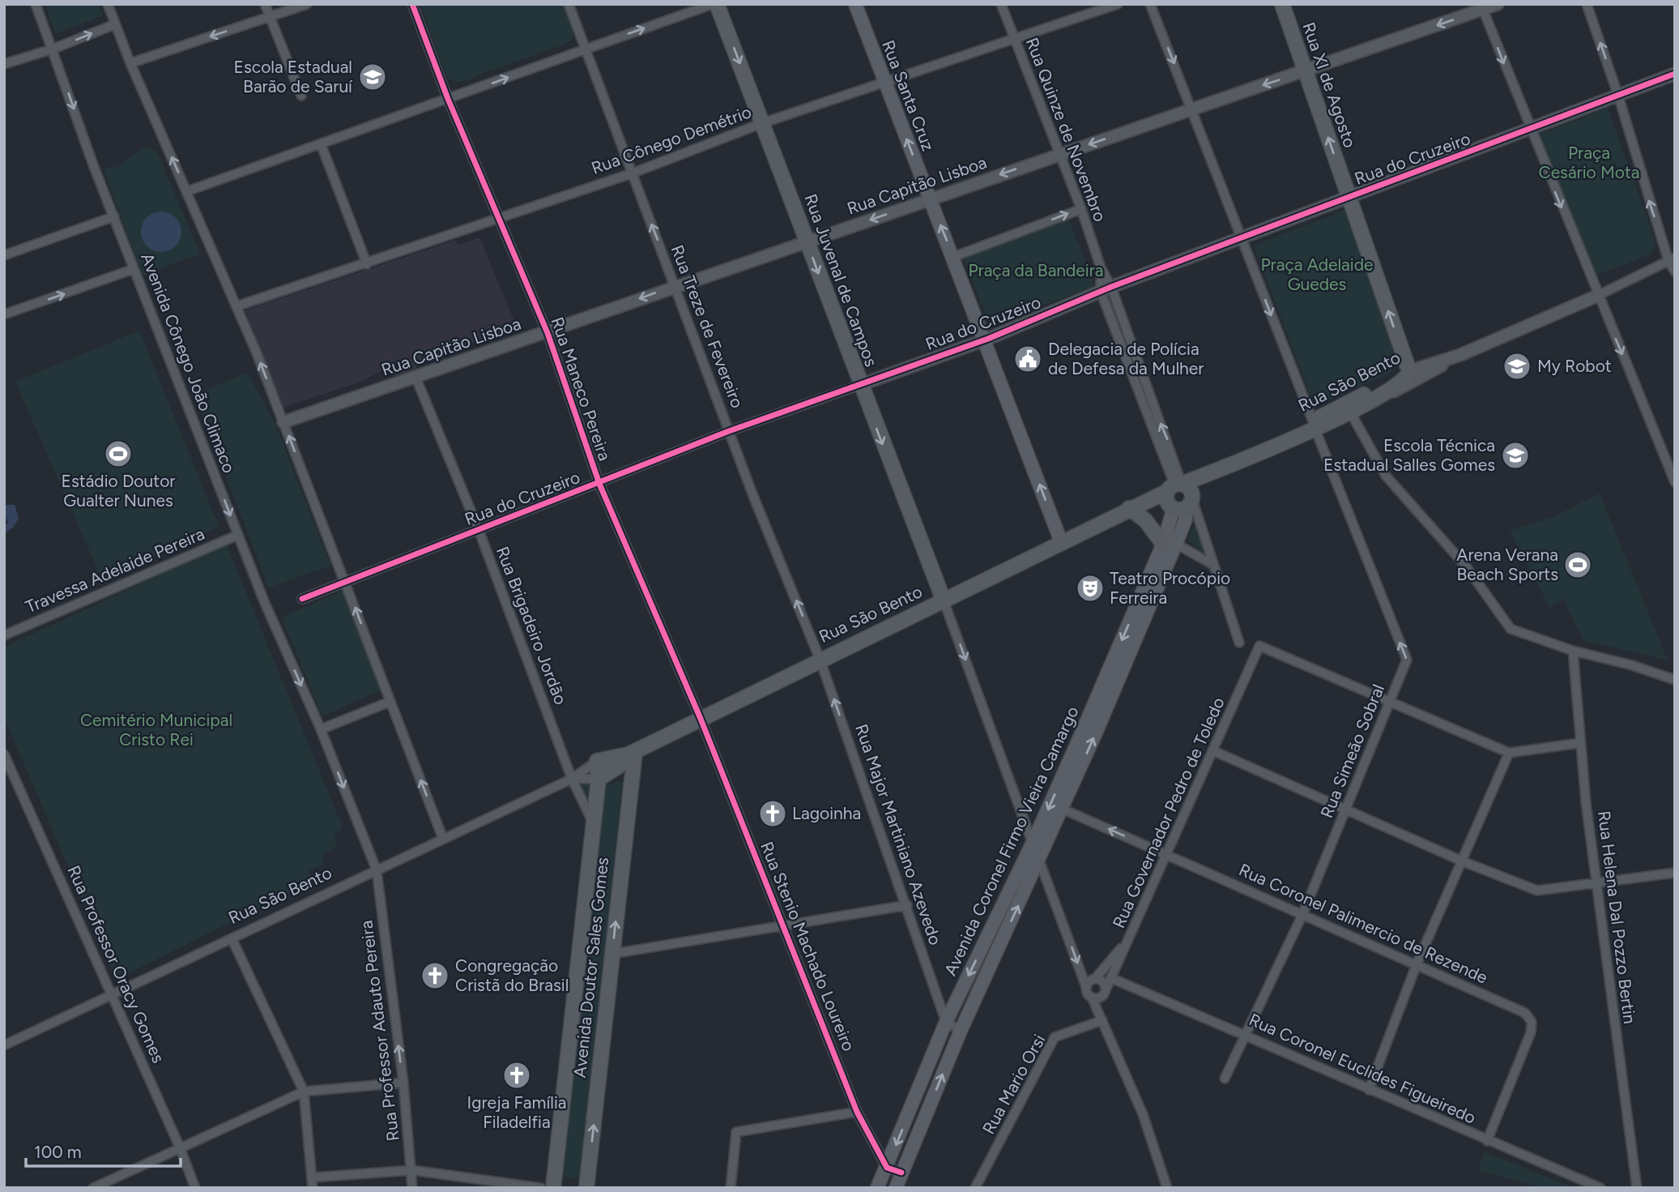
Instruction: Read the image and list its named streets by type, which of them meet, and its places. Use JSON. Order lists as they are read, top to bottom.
{
  "streets": {
    "main road": [
      "Rua XI de Agosto",
      "Rua Santa Cruz",
      "Rua Juvenal de Campos",
      "Rua São Bento",
      "Avenida Coronel Firmo Vieira Camargo",
      "Avenida Doutor Sales Gomes"
    ],
    "street": [
      "Rua Quinze de Novembro",
      "Rua Cônego Demétrio",
      "Rua do Cruzeiro",
      "Rua Capitão Lisboa",
      "Rua Treze de Fevereiro",
      "Avenida Cônego João Climaco",
      "Rua Maneco Pereira",
      "Travessa Adelaide Pereira",
      "Rua Brigadeiro Jordão",
      "Rua Simeão Sobral",
      "Rua Governador Pedro de Toledo",
      "Rua Major Martiniano Azevedo",
      "Rua Helena Dal Pozzo Bertin",
      "Rua Coronel Palimercio de Rezende",
      "Rua Stenio Machado Loureiro",
      "Rua Professor Oracy Gomes",
      "Rua Professor Adauto Pereira",
      "Rua Coronel Euclides Figueiredo",
      "Rua Mario Orsi"
    ]
  },
  "crossings": [
    ["Rua XI de Agosto", "Rua do Cruzeiro"],
    ["Rua XI de Agosto", "Rua Capitão Lisboa"],
    ["Rua XI de Agosto", "Rua São Bento"],
    ["Rua Santa Cruz", "Rua Cônego Demétrio"],
    ["Rua Santa Cruz", "Rua do Cruzeiro"],
    ["Rua Santa Cruz", "Rua Capitão Lisboa"],
    ["Rua Santa Cruz", "Rua São Bento"],
    ["Rua Quinze de Novembro", "Rua Cônego Demétrio"],
    ["Rua Quinze de Novembro", "Rua do Cruzeiro"],
    ["Rua Quinze de Novembro", "Rua Capitão Lisboa"],
    ["Rua Quinze de Novembro", "Rua São Bento"],
    ["Rua Quinze de Novembro", "Avenida Coronel Firmo Vieira Camargo"],
    ["Rua Cônego Demétrio", "Rua Juvenal de Campos"],
    ["Rua Cônego Demétrio", "Rua Treze de Fevereiro"],
    ["Rua Cônego Demétrio", "Rua Maneco Pereira"],
    ["Rua do Cruzeiro", "Rua Juvenal de Campos"],
    ["Rua do Cruzeiro", "Rua Treze de Fevereiro"],
    ["Rua do Cruzeiro", "Rua Maneco Pereira"],
    ["Rua do Cruzeiro", "Rua Brigadeiro Jordão"],
    ["Rua Capitão Lisboa", "Rua Juvenal de Campos"],
    ["Rua Capitão Lisboa", "Rua Treze de Fevereiro"],
    ["Rua Capitão Lisboa", "Rua Maneco Pereira"],
    ["Rua Capitão Lisboa", "Rua Brigadeiro Jordão"],
    ["Rua Juvenal de Campos", "Rua São Bento"],
    ["Rua Treze de Fevereiro", "Rua São Bento"],
    ["Rua Treze de Fevereiro", "Rua Major Martiniano Azevedo"],
    ["Avenida Cônego João Climaco", "Rua São Bento"],
    ["Avenida Cônego João Climaco", "Travessa Adelaide Pereira"],
    ["Avenida Cônego João Climaco", "Rua Professor Adauto Pereira"],
    ["Rua São Bento", "Rua Maneco Pereira"],
    ["Rua São Bento", "Rua Brigadeiro Jordão"],
    ["Rua São Bento", "Rua Simeão Sobral"],
    ["Rua São Bento", "Rua Major Martiniano Azevedo"],
    ["Rua São Bento", "Avenida Coronel Firmo Vieira Camargo"],
    ["Rua São Bento", "Rua Stenio Machado Loureiro"],
    ["Rua São Bento", "Rua Professor Oracy Gomes"],
    ["Rua São Bento", "Avenida Doutor Sales Gomes"],
    ["Rua São Bento", "Rua Professor Adauto Pereira"],
    ["Rua Maneco Pereira", "Rua Stenio Machado Loureiro"],
    ["Rua Brigadeiro Jordão", "Avenida Doutor Sales Gomes"],
    ["Rua Simeão Sobral", "Rua Governador Pedro de Toledo"],
    ["Rua Simeão Sobral", "Rua Coronel Palimercio de Rezende"],
    ["Rua Simeão Sobral", "Rua Coronel Euclides Figueiredo"],
    ["Rua Governador Pedro de Toledo", "Rua Coronel Palimercio de Rezende"],
    ["Rua Governador Pedro de Toledo", "Rua Coronel Euclides Figueiredo"],
    ["Rua Major Martiniano Azevedo", "Avenida Coronel Firmo Vieira Camargo"],
    ["Avenida Coronel Firmo Vieira Camargo", "Rua Coronel Palimercio de Rezende"],
    ["Avenida Coronel Firmo Vieira Camargo", "Rua Stenio Machado Loureiro"],
    ["Rua Coronel Palimercio de Rezende", "Rua Coronel Euclides Figueiredo"]
  ],
  "one_way": [
    "Rua XI de Agosto",
    "Rua Santa Cruz",
    "Rua Capitão Lisboa",
    "Rua Juvenal de Campos",
    "Rua Treze de Fevereiro",
    "Rua Simeão Sobral",
    "Rua Major Martiniano Azevedo",
    "Rua Professor Adauto Pereira"
  ],
  "parks": [
    "Praça Cesário Mota",
    "Praça Adelaide Guedes",
    "Praça da Bandeira",
    "Cemitério Municipal Cristo Rei"
  ],
  "places": {
    "school or university": ["Escola Estadual Barão de Saruí", "My Robot", "Escola Técnica Estadual Salles Gomes"],
    "public building": ["Delegacia de Polícia de Defesa da Mulher"],
    "sports": ["Estádio Doutor Gualter Nunes", "Arena Verana Beach Sports"],
    "theatre": ["Teatro Procópio Ferreira"],
    "church": ["Lagoinha", "Congregação Cristã do Brasil", "Igreja Família Filadelfia"]
  },
  "scale_bar": "100 m"
}
